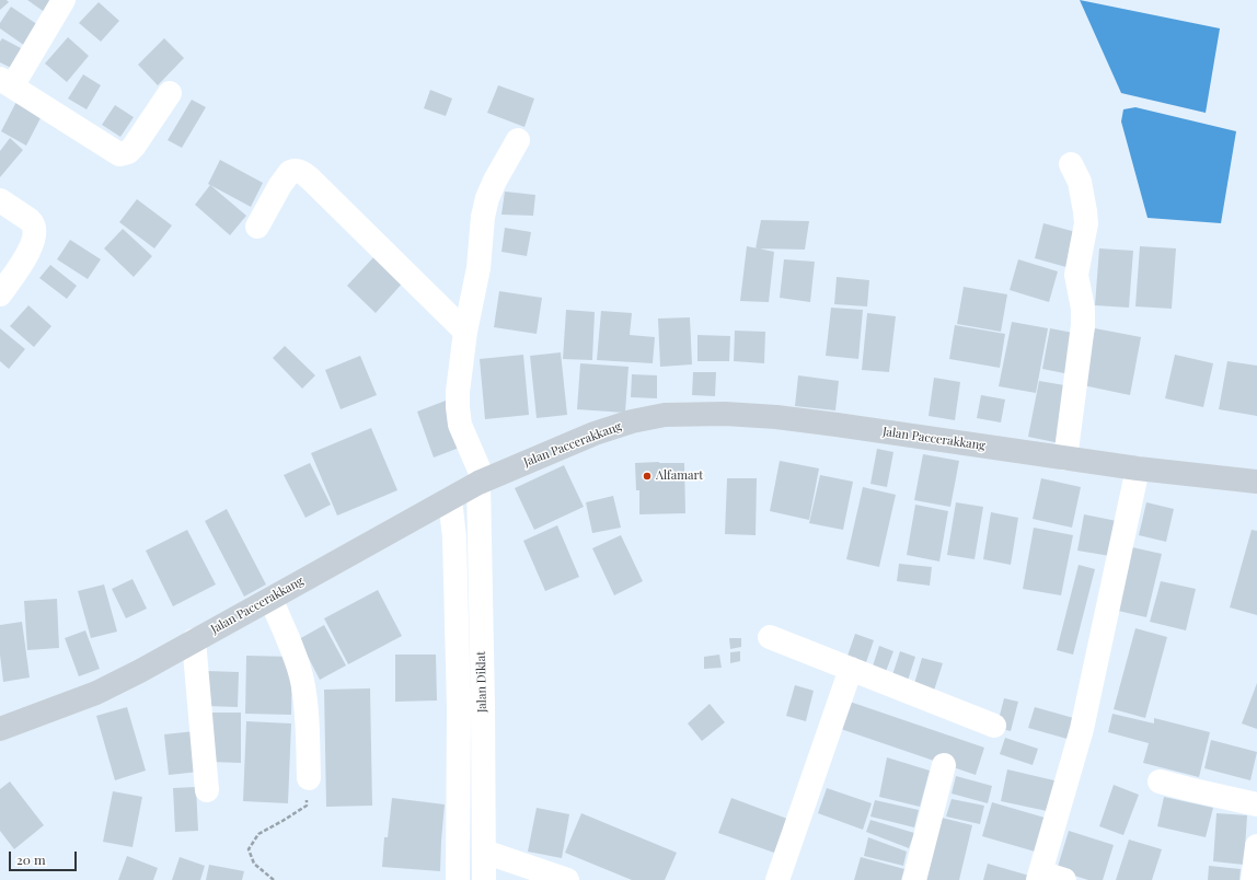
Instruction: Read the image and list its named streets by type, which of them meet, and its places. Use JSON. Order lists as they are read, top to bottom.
{
  "streets": {
    "main road": ["Jalan Paccerakkang"],
    "street": ["Jalan Diklat"]
  },
  "crossings": [
    ["Jalan Paccerakkang", "Jalan Diklat"]
  ],
  "places": ["Alfamart"],
  "scale_bar": "20 m"
}
